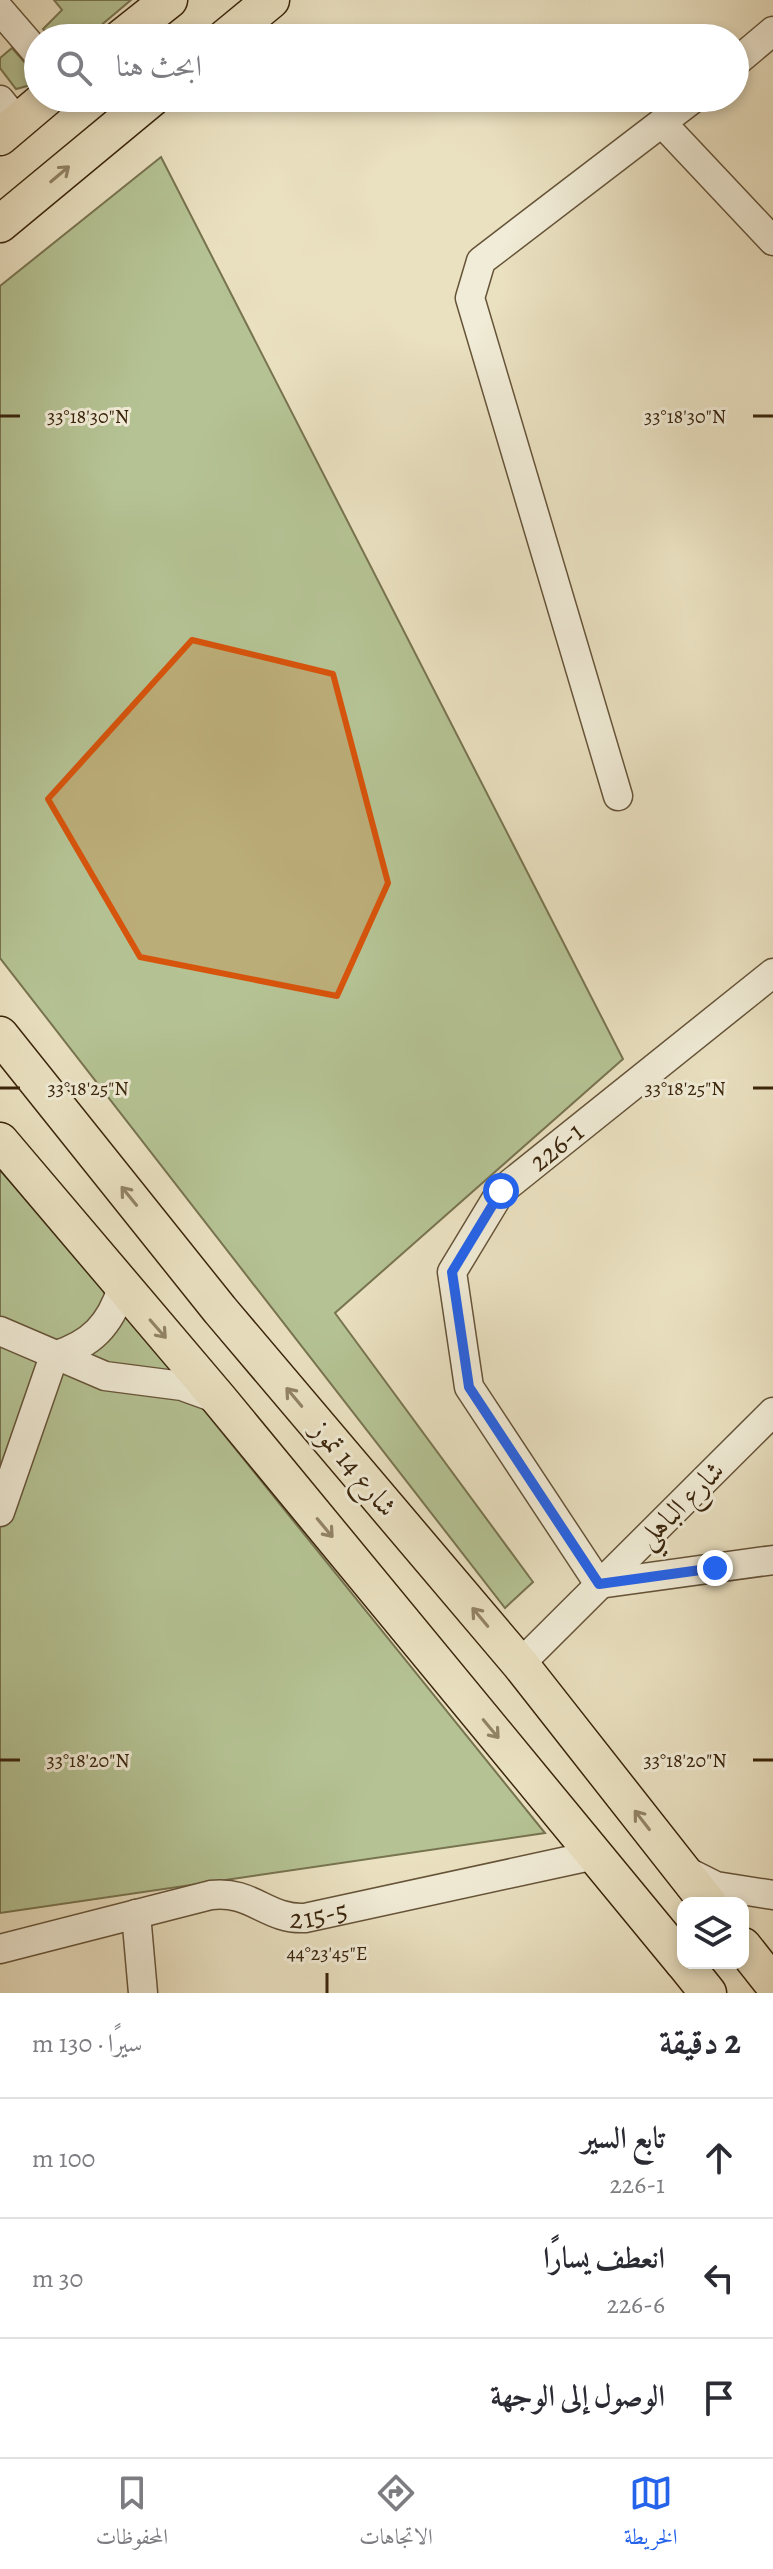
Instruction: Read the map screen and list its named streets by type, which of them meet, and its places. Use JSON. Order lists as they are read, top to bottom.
{
  "streets": {
    "main road": ["شارع 14 تموز"],
    "street": ["226-1", "شارع الباهلي", "215-5"]
  },
  "crossings": [
    ["226-1", "شارع الباهلي"],
    ["شارع 14 تموز", "شارع الباهلي"]
  ],
  "page": {
    "search": "ابحث هنا",
    "heading": ["2 دقيقة", "سيرًا · 130 m"],
    "list": [
      ["تابع السير", "226-1", "100 m"],
      ["انعطف يسارًا", "226-6", "30 m"],
      "الوصول إلى الوجهة"
    ],
    "nav": ["الخريطة", "الاتجاهات", "المحفوظات"]
  },
  "coordinates": [
    "33°18'30\"N",
    "33°18'25\"N",
    "33°18'20\"N",
    "44°23'45\"E"
  ]
}
